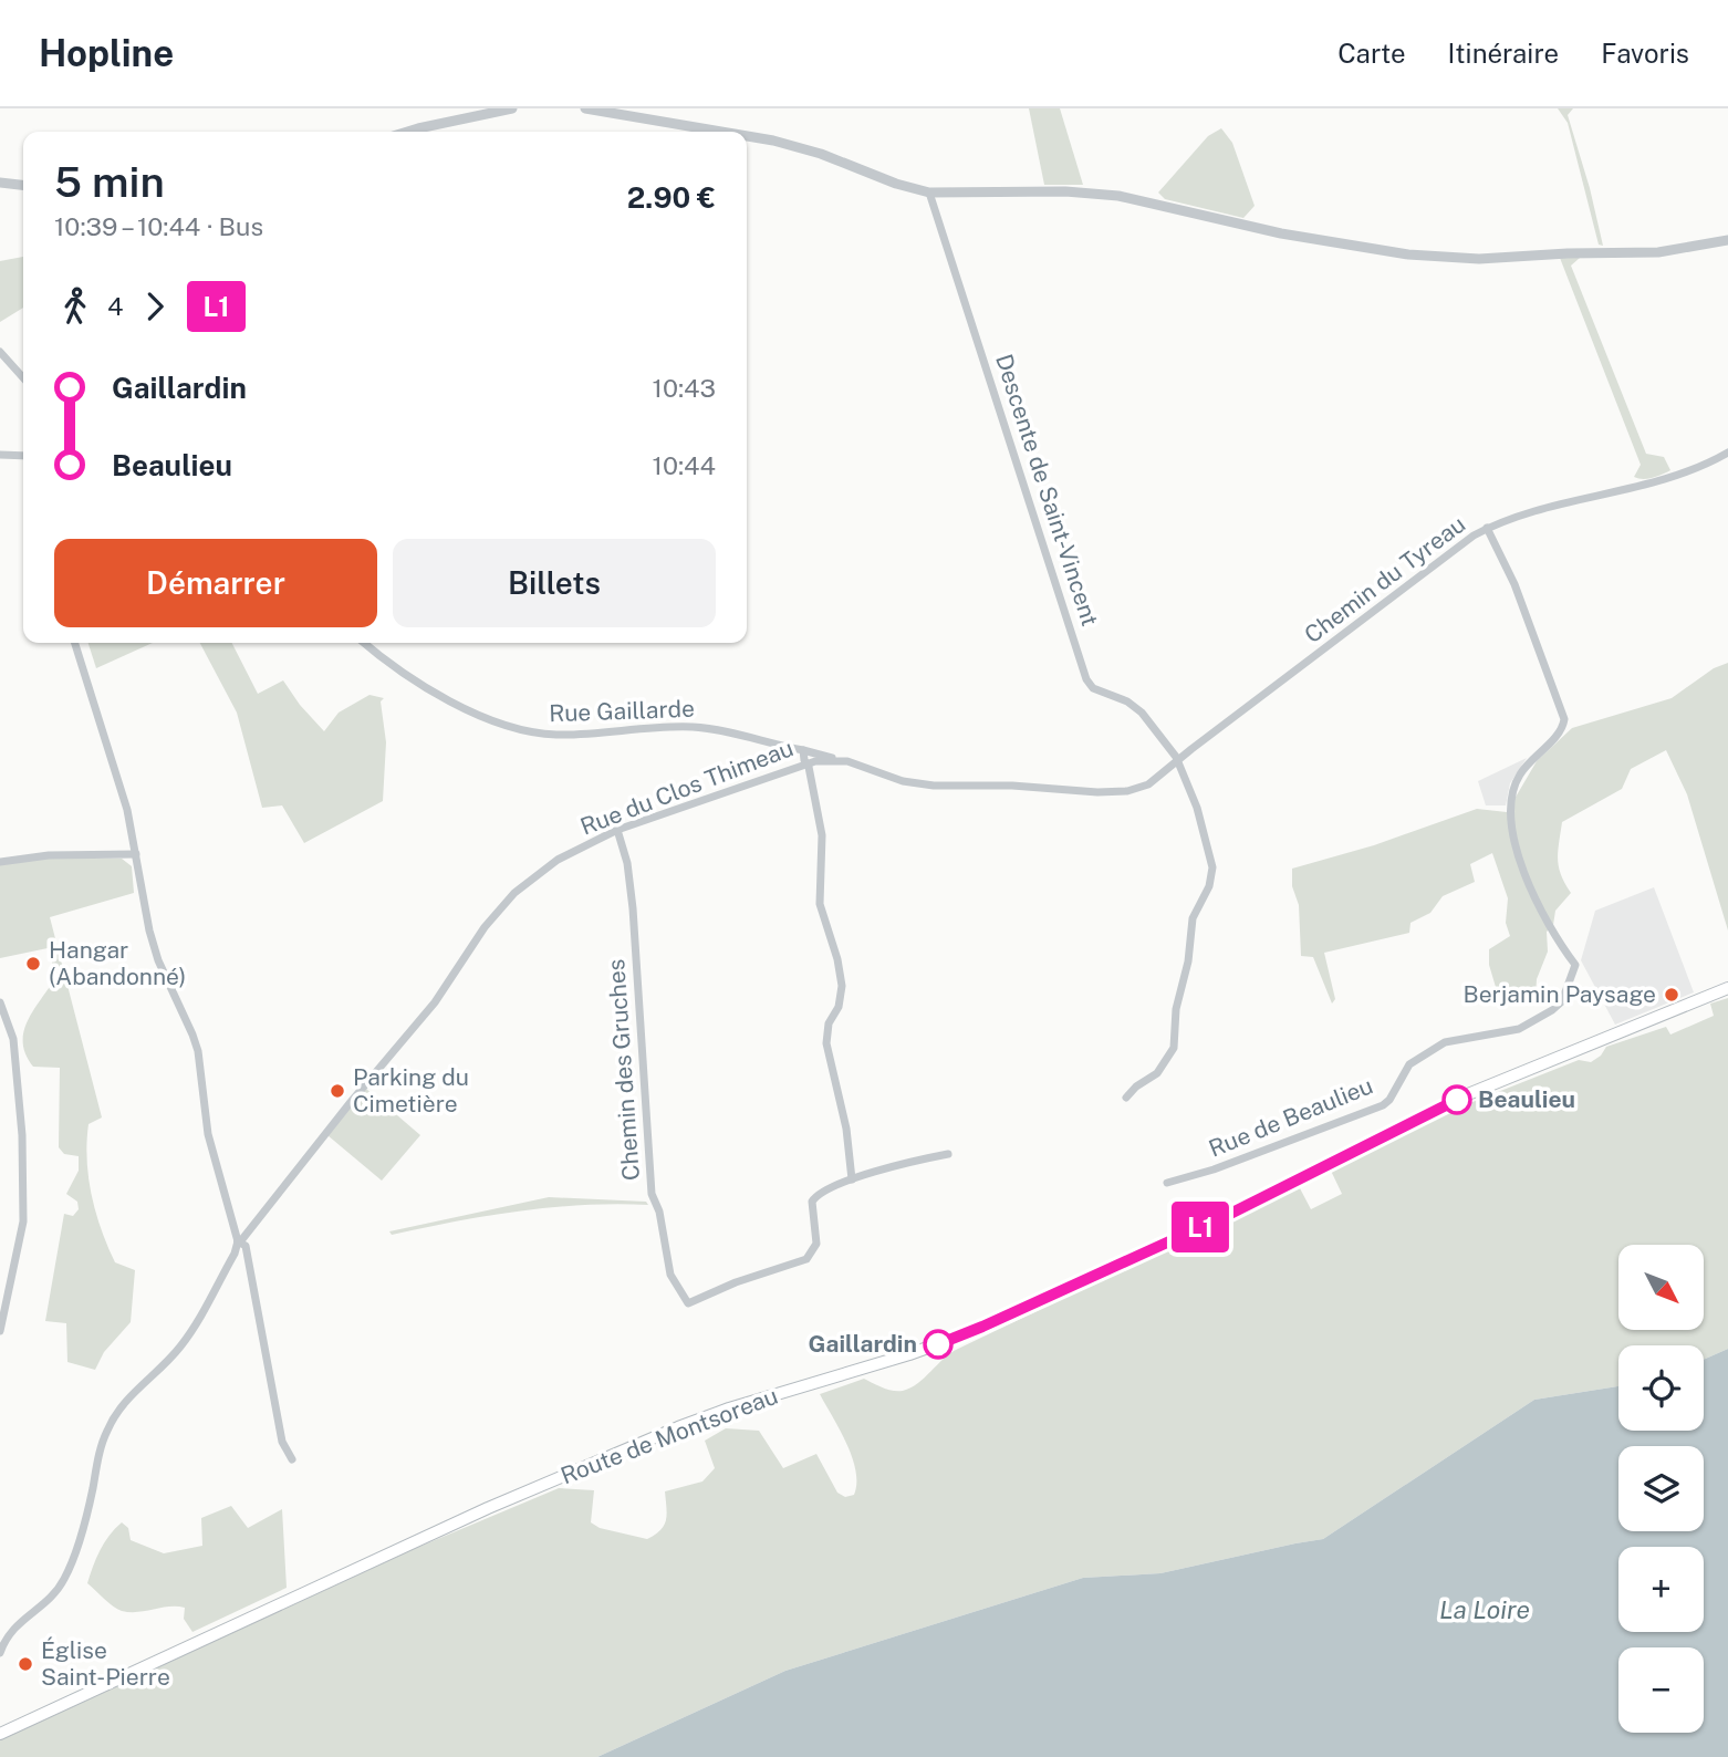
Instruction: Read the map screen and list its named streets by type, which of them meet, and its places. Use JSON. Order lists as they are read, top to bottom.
{
  "streets": {
    "main road": ["Route de Montsoreau"],
    "street": [
      "Descente de Saint-Vincent",
      "Chemin du Tyreau",
      "Rue Gaillarde",
      "Rue du Clos Thimeau",
      "Chemin des Gruches",
      "Rue de Beaulieu"
    ]
  },
  "crossings": [
    ["Descente de Saint-Vincent", "Chemin du Tyreau"],
    ["Descente de Saint-Vincent", "Rue du Clos Thimeau"],
    ["Chemin du Tyreau", "Rue du Clos Thimeau"],
    ["Chemin du Tyreau", "Rue de Beaulieu"],
    ["Rue Gaillarde", "Rue du Clos Thimeau"],
    ["Rue du Clos Thimeau", "Chemin des Gruches"]
  ],
  "water": ["La Loire"],
  "places": [
    "Hangar (Abandonné)",
    "Berjamin Paysage",
    "Parking du Cimetière",
    "Beaulieu",
    "Gaillardin",
    "Église Saint-Pierre"
  ],
  "lines": ["bus line L1"],
  "north": "bottom right",
  "page": {
    "header": "Hopline",
    "nav": ["Carte", "Itinéraire", "Favoris"],
    "on_map": "L1",
    "heading": ["5 min", "10:39 – 10:44 · Bus", "2.90 €"],
    "legs": ["4", "L1"],
    "list": [
      {
        "name": "Gaillardin",
        "value": "10:43"
      },
      {
        "name": "Beaulieu",
        "value": "10:44"
      }
    ],
    "buttons": ["Démarrer", "Billets"],
    "map_buttons": ["+", "−"]
  }
}
